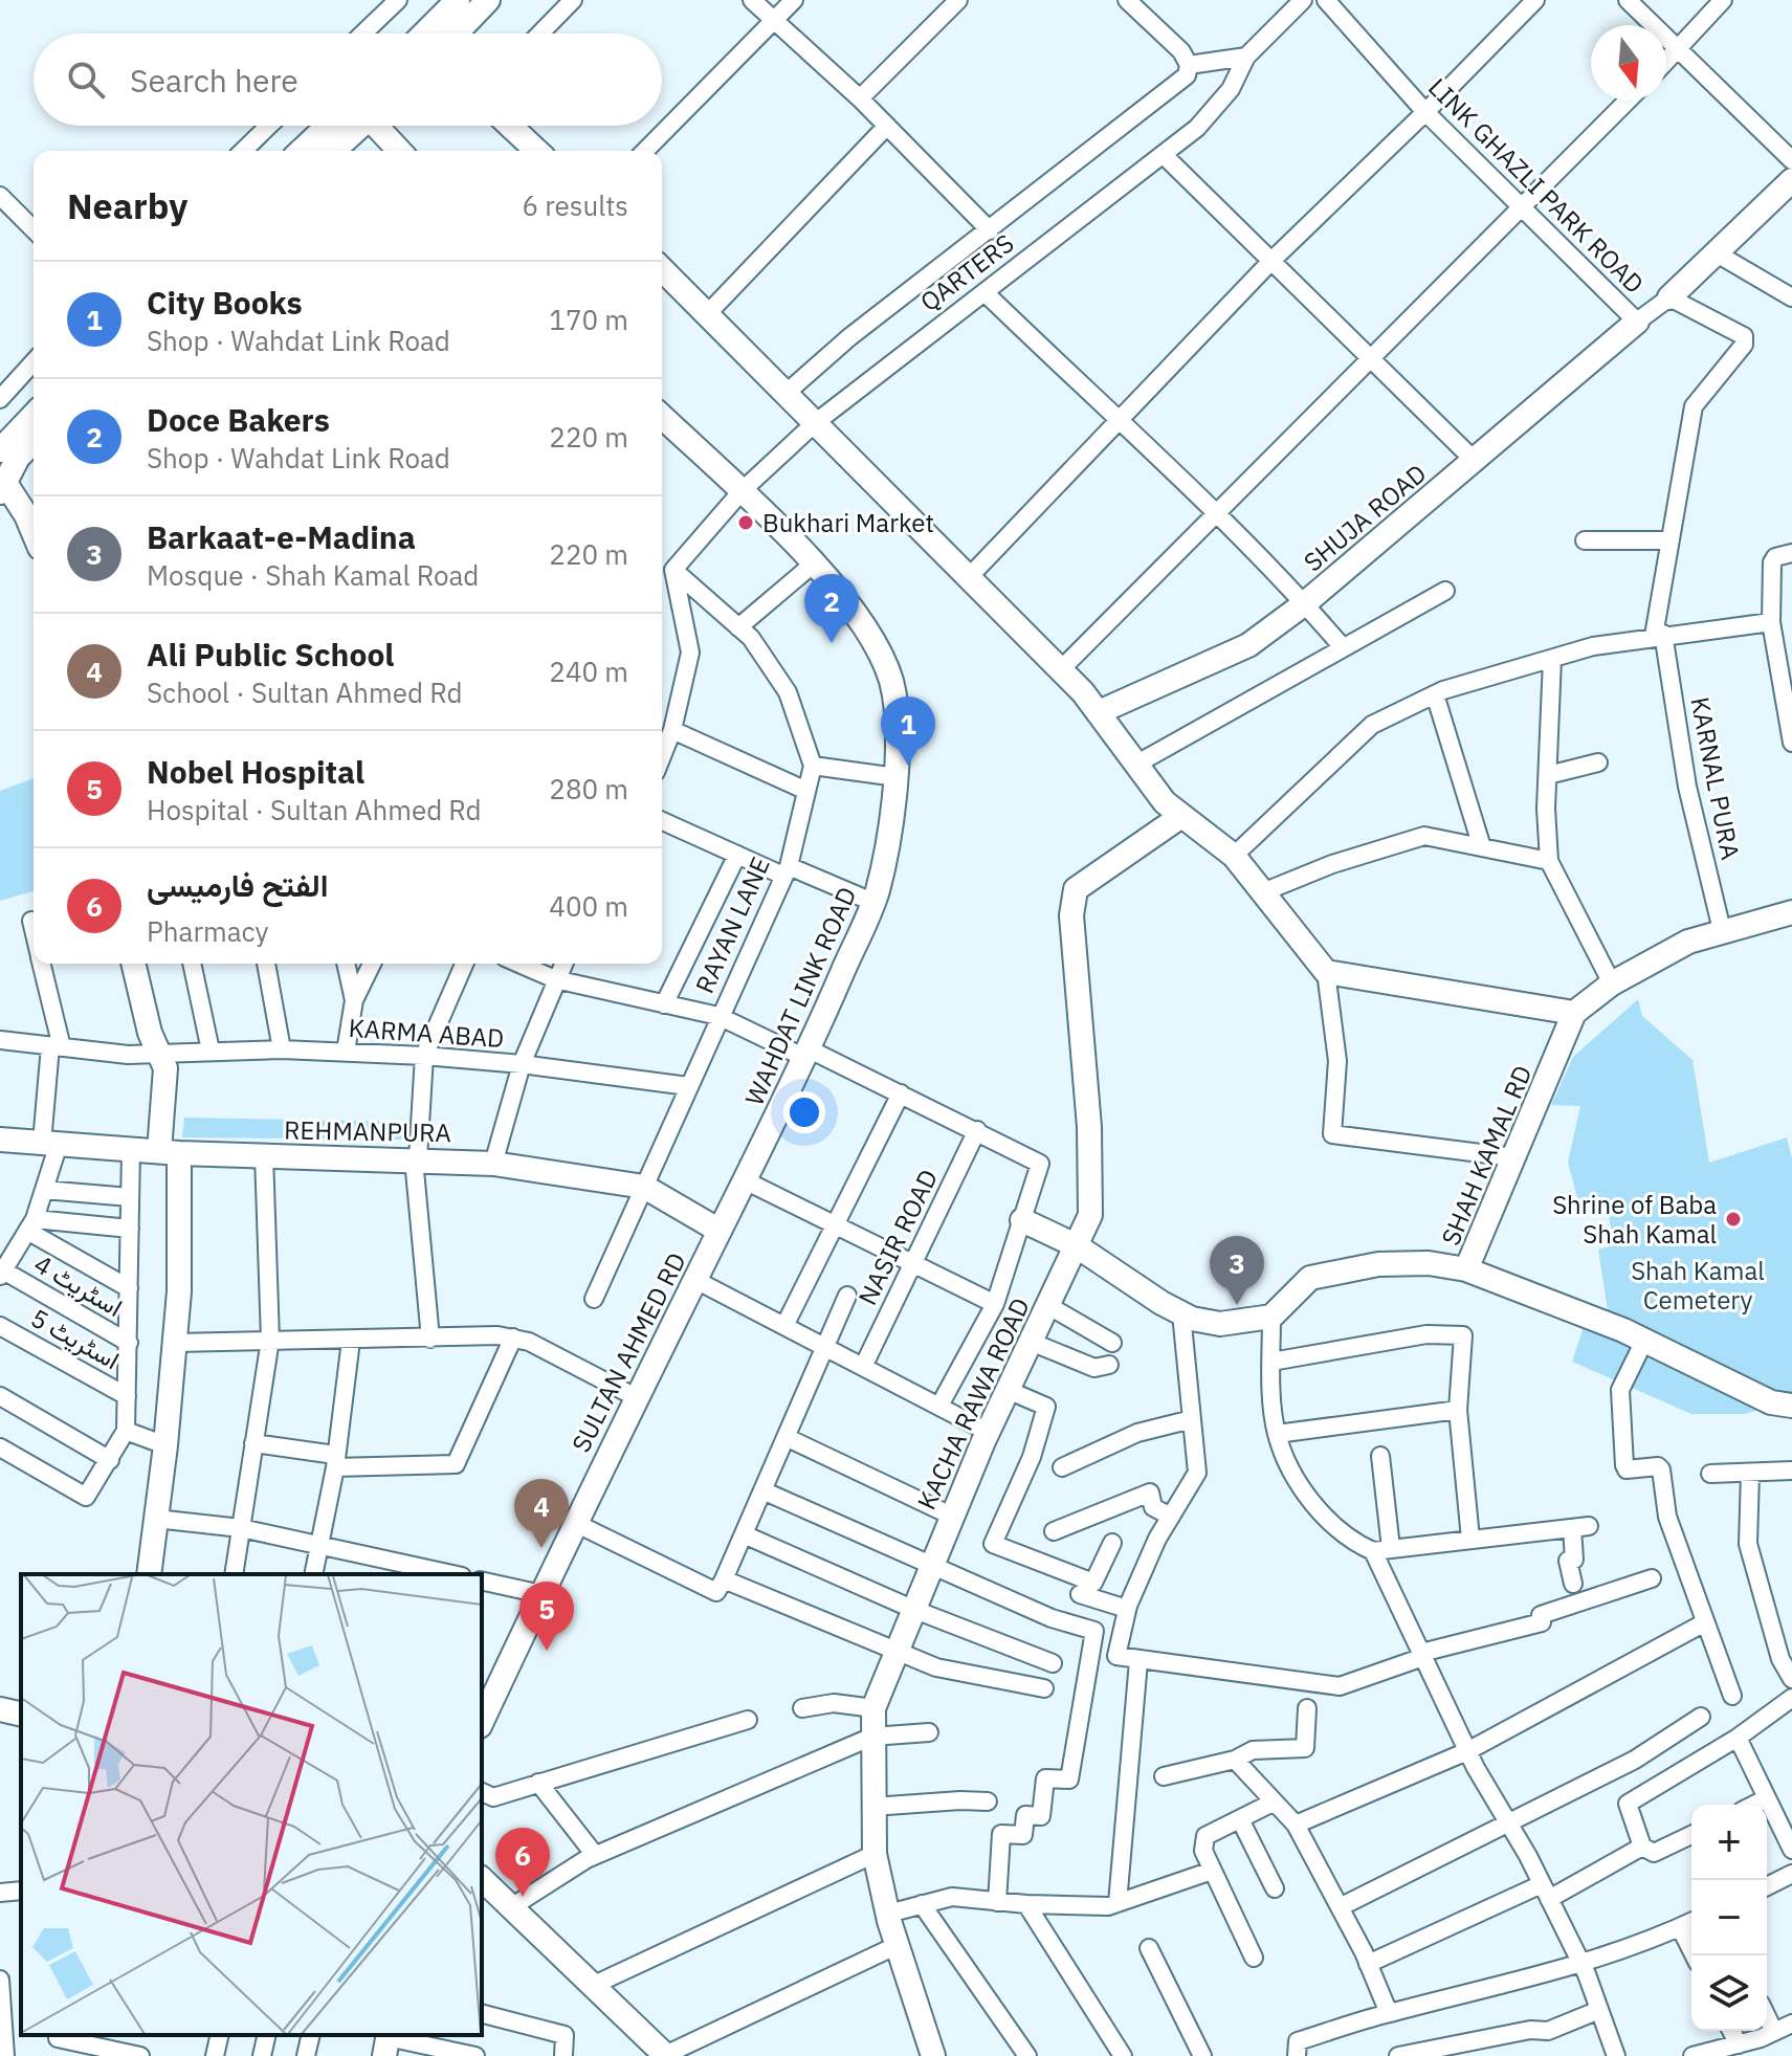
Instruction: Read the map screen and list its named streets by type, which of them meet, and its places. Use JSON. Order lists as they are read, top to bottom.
{
  "streets": {
    "street": [
      "LINK GHAZLI PARK ROAD",
      "QARTERS",
      "SHUJA ROAD",
      "KARNAL PURA",
      "RAYAN LANE",
      "WAHDAT LINK ROAD",
      "KARMA ABAD",
      "REHMANPURA",
      "SHAH KAMAL RD",
      "NASIR ROAD",
      "اسٹریٹ 4",
      "اسٹریٹ 5",
      "SULTAN AHMED RD",
      "KACHA RAWA ROAD"
    ]
  },
  "crossings": [
    ["LINK GHAZLI PARK ROAD", "SHUJA ROAD"],
    ["LINK GHAZLI PARK ROAD", "KARNAL PURA"],
    ["QARTERS", "WAHDAT LINK ROAD"],
    ["KARNAL PURA", "SHAH KAMAL RD"],
    ["RAYAN LANE", "KARMA ABAD"],
    ["RAYAN LANE", "REHMANPURA"],
    ["WAHDAT LINK ROAD", "REHMANPURA"],
    ["WAHDAT LINK ROAD", "SULTAN AHMED RD"],
    ["REHMANPURA", "SULTAN AHMED RD"]
  ],
  "parks": ["Shah Kamal Cemetery"],
  "places": ["Bukhari Market", "Shrine of Baba Shah Kamal"],
  "north": "bottom",
  "page": {
    "search": "Search here",
    "heading": ["Nearby", "6 results"],
    "list": [
      {
        "mark": "1",
        "name": "City Books",
        "note": "Shop · Wahdat Link Road",
        "value": "170 m"
      },
      {
        "mark": "2",
        "name": "Doce Bakers",
        "note": "Shop · Wahdat Link Road",
        "value": "220 m"
      },
      {
        "mark": "3",
        "name": "Barkaat-e-Madina",
        "note": "Mosque · Shah Kamal Road",
        "value": "220 m"
      },
      {
        "mark": "4",
        "name": "Ali Public School",
        "note": "School · Sultan Ahmed Rd",
        "value": "240 m"
      },
      {
        "mark": "5",
        "name": "Nobel Hospital",
        "note": "Hospital · Sultan Ahmed Rd",
        "value": "280 m"
      },
      {
        "mark": "6",
        "name": "الفتح فارمیسی",
        "note": "Pharmacy",
        "value": "400 m"
      }
    ],
    "pins": [
      "2",
      "1",
      "3",
      "4",
      "5",
      "6"
    ],
    "map_buttons": ["+", "−"]
  }
}
